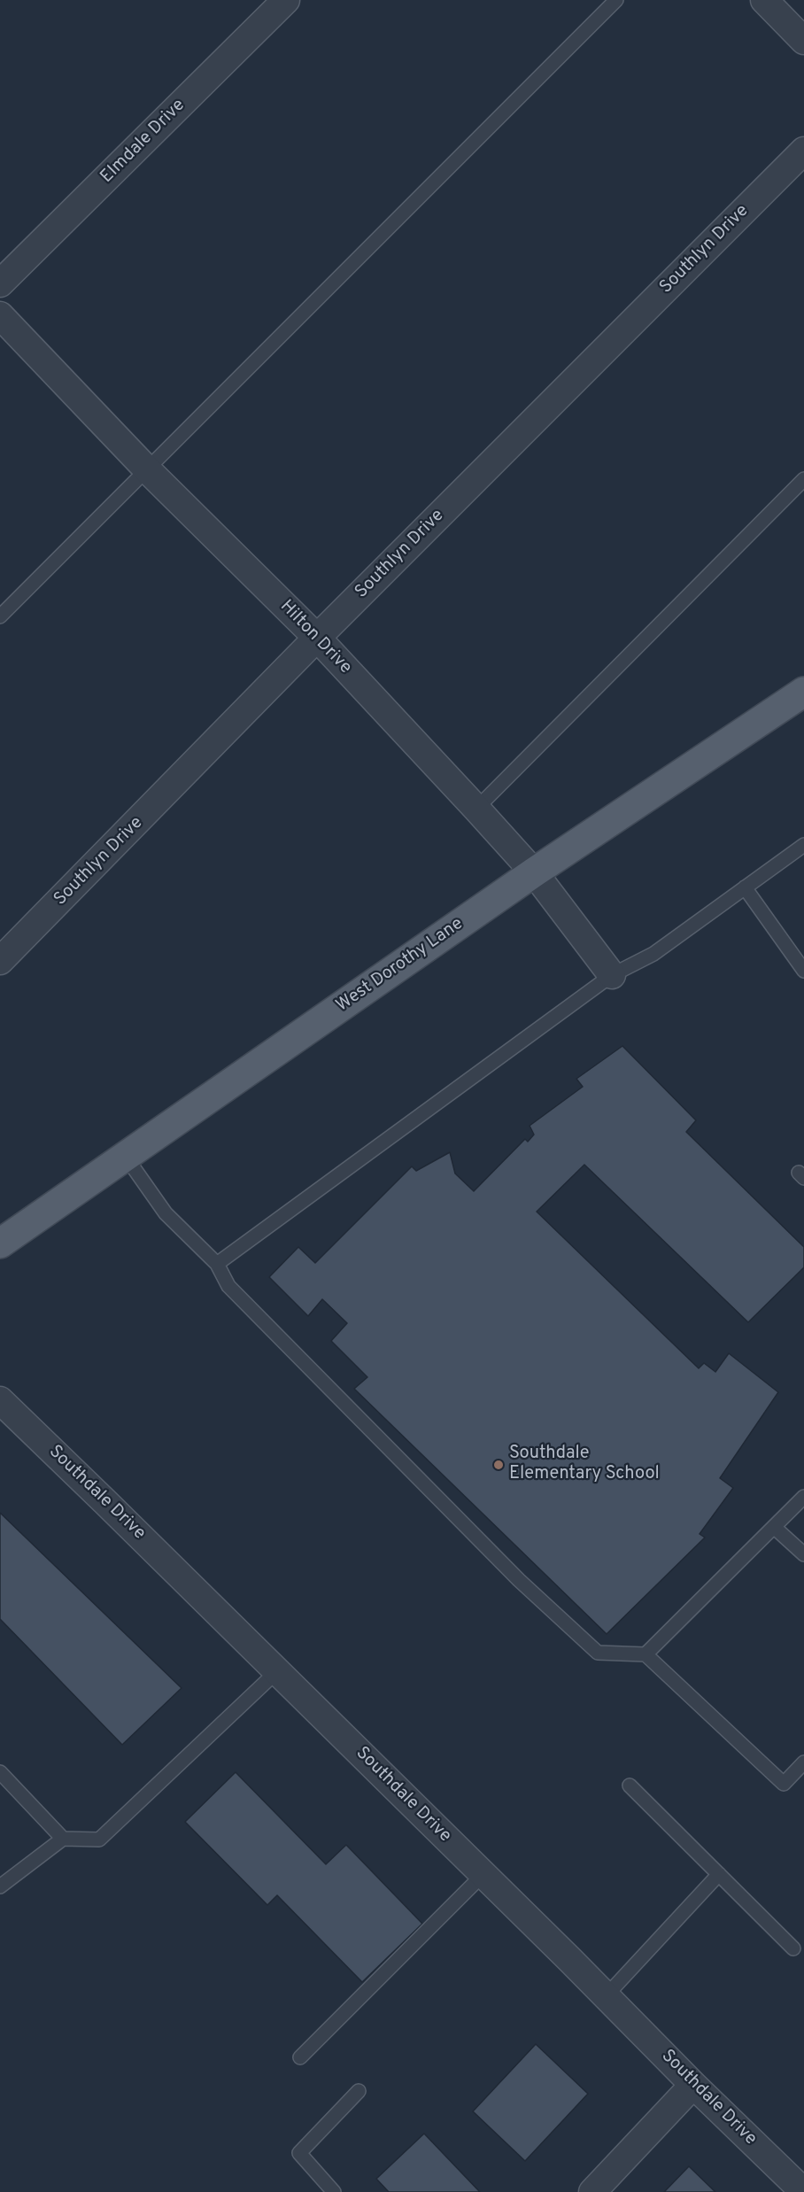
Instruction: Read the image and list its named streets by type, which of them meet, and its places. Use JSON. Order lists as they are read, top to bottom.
{
  "streets": {
    "main road": ["West Dorothy Lane"],
    "street": [
      "Elmdale Drive",
      "Southlyn Drive",
      "Hilton Drive",
      "Southdale Drive"
    ]
  },
  "crossings": [
    ["Southlyn Drive", "Hilton Drive"],
    ["Hilton Drive", "West Dorothy Lane"]
  ],
  "places": ["Southdale Elementary School"]
}
